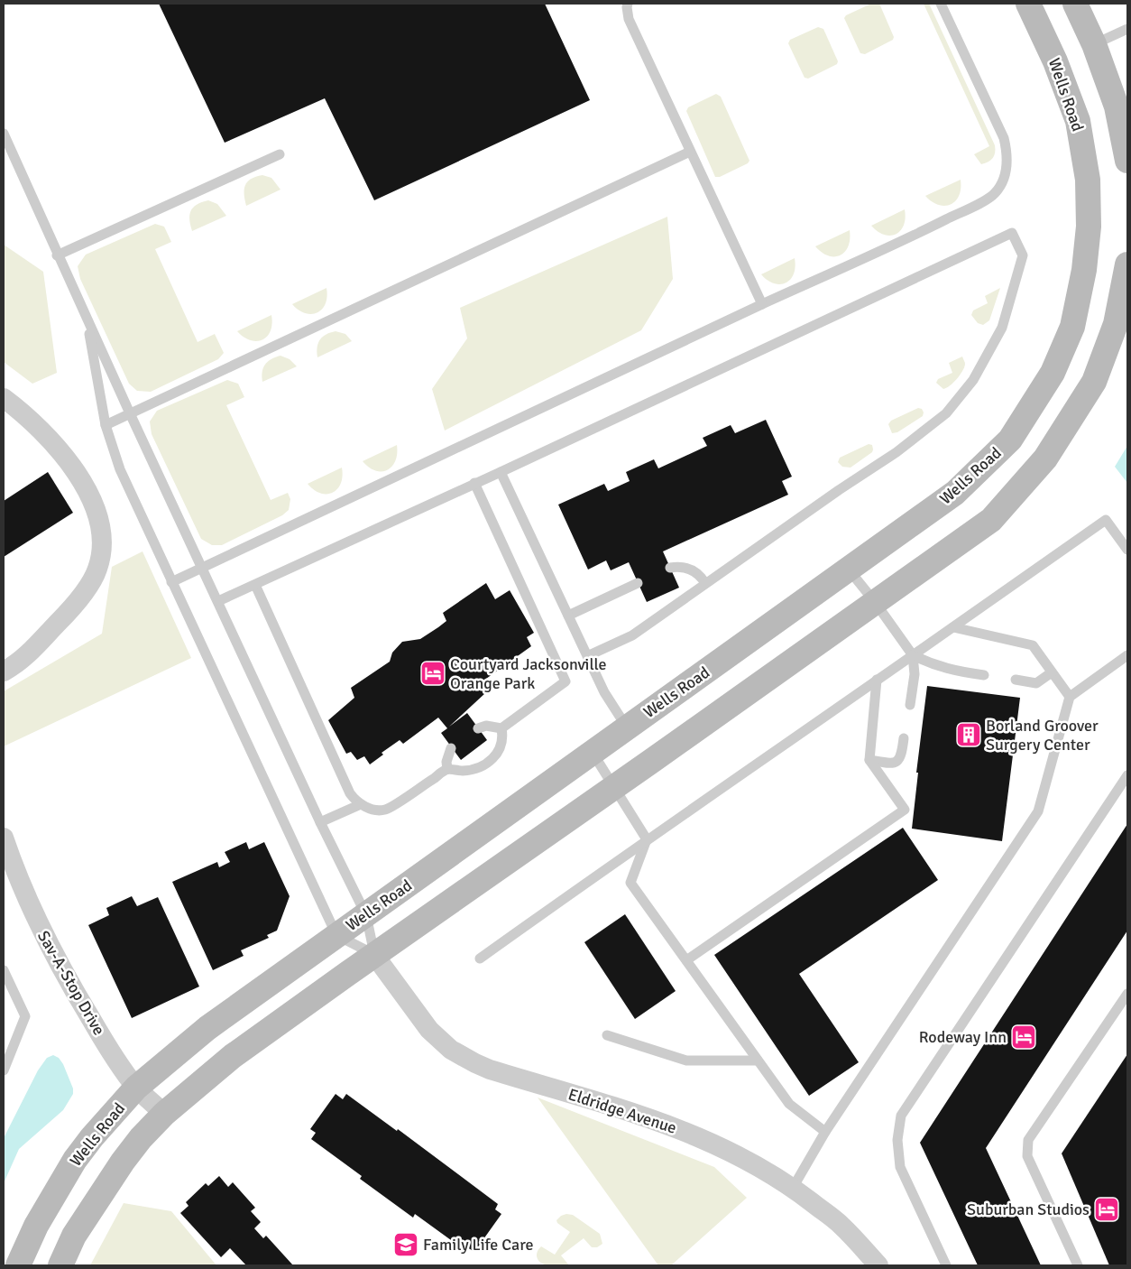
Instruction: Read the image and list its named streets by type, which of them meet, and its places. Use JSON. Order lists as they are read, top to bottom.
{
  "streets": {
    "main road": ["Wells Road"],
    "street": ["Sav-A-Stop Drive", "Eldridge Avenue"]
  },
  "crossings": [
    ["Wells Road", "Sav-A-Stop Drive"]
  ],
  "places": {
    "hotel": ["Courtyard Jacksonville Orange Park", "Rodeway Inn", "Suburban Studios"],
    "building": ["Borland Groover Surgery Center"],
    "school or university": ["Family Life Care"]
  }
}
